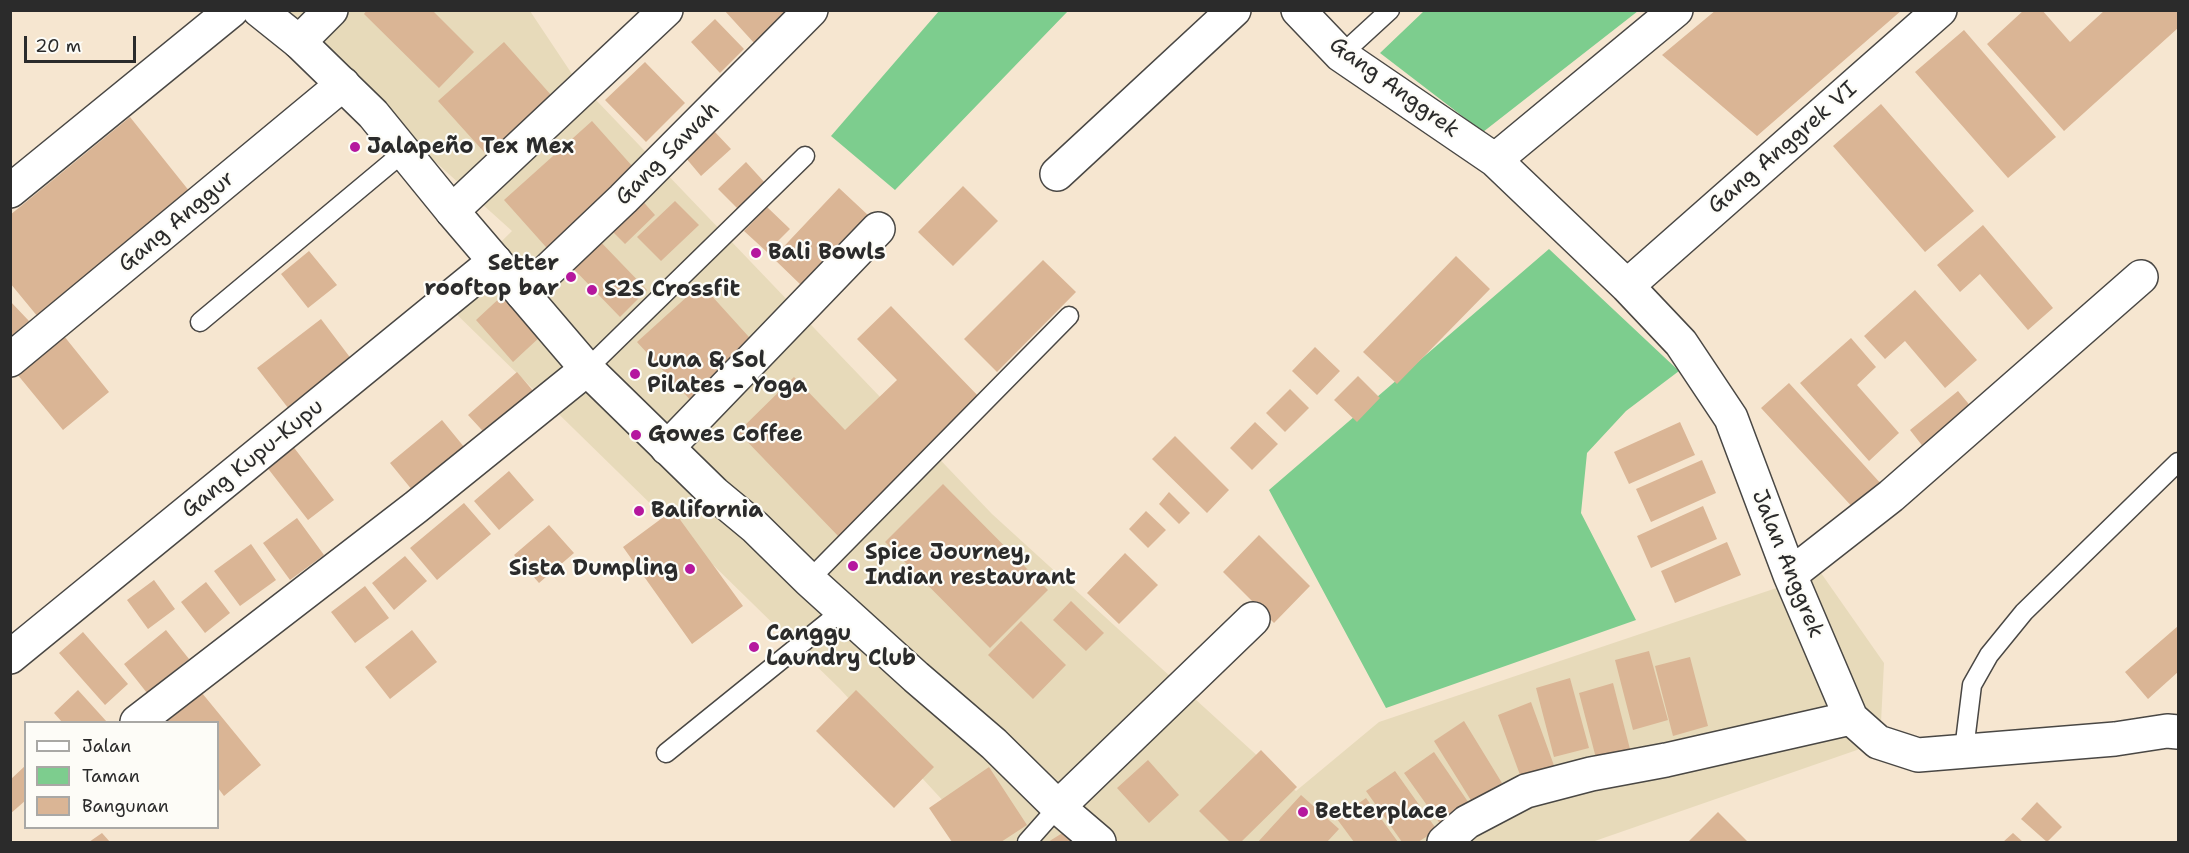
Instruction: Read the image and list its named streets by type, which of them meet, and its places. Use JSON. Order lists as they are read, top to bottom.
{
  "streets": {
    "street": [
      "Gang Anggrek",
      "Gang Anggrek VI",
      "Gang Sawah",
      "Gang Anggur",
      "Gang Kupu-Kupu",
      "Jalan Anggrek"
    ]
  },
  "crossings": [
    ["Gang Anggrek", "Jalan Anggrek"],
    ["Gang Anggrek VI", "Jalan Anggrek"]
  ],
  "places": [
    "Jalapeño Tex Mex",
    "Bali Bowls",
    "Setter rooftop bar",
    "S2S Crossfit",
    "Luna & Sol Pilates - Yoga",
    "Gowes Coffee",
    "Balifornia",
    "Spice Journey, Indian restaurant",
    "Sista Dumpling",
    "Canggu Laundry Club",
    "Betterplace"
  ],
  "legend": ["Jalan", "Taman", "Bangunan"],
  "scale_bar": "20 m"
}
